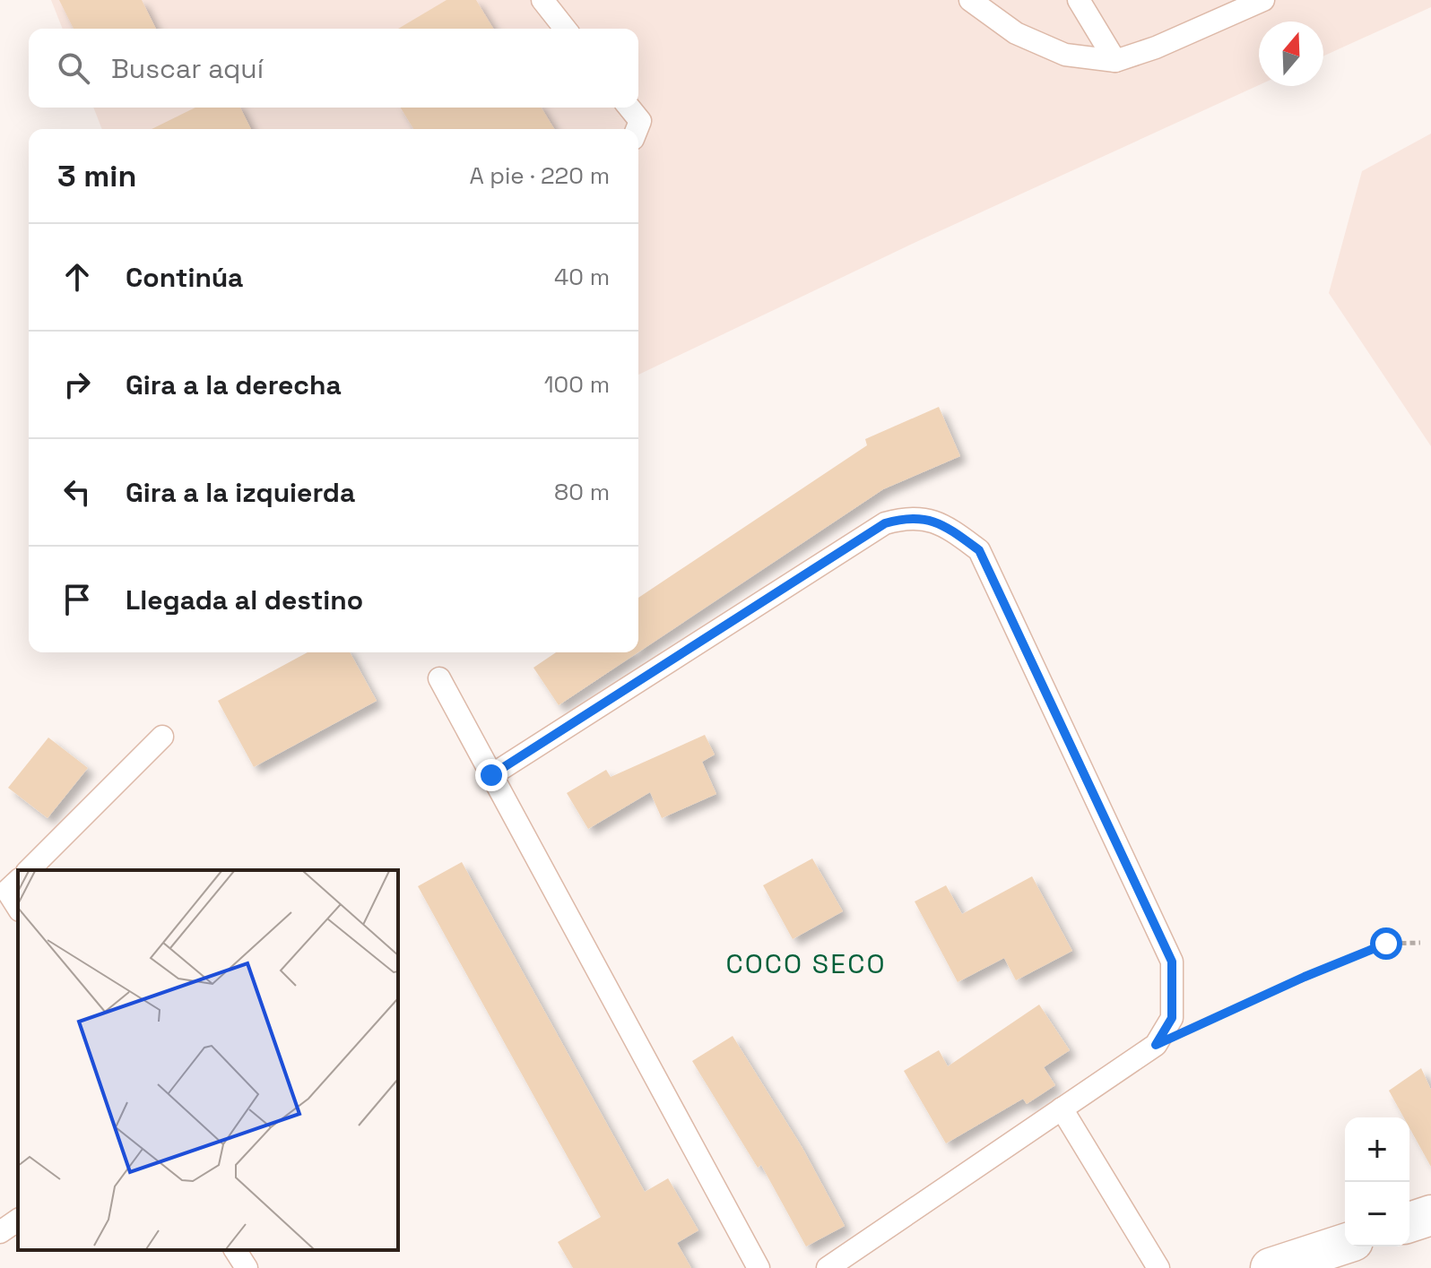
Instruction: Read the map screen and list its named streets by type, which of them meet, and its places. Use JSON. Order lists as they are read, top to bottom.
{
  "districts": ["COCO SECO"],
  "north": "top",
  "page": {
    "search": "Buscar aquí",
    "heading": ["3 min", "A pie · 220 m"],
    "list": [
      ["Continúa", "40 m"],
      ["Gira a la derecha", "100 m"],
      ["Gira a la izquierda", "80 m"],
      "Llegada al destino"
    ],
    "map_buttons": ["+", "−"]
  }
}
